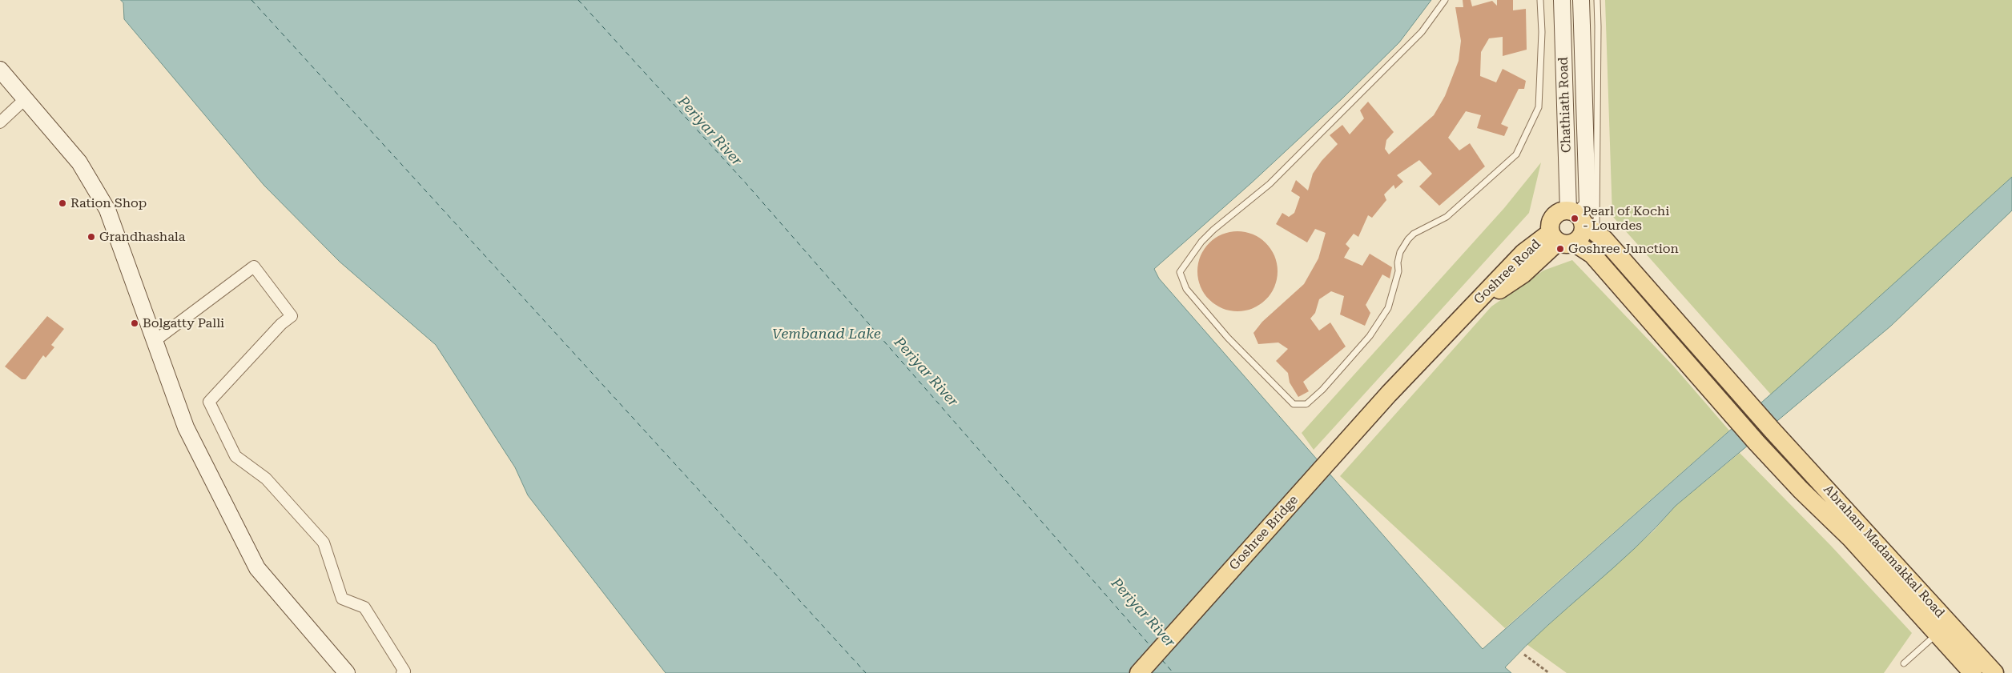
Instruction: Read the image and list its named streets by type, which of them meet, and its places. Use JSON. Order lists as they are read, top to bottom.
{
  "streets": {
    "main road": ["Goshree Road", "Goshree Bridge", "Abraham Madamakkal Road"],
    "street": ["Chathiath Road"]
  },
  "crossings": [
    ["Chathiath Road", "Goshree Road"],
    ["Chathiath Road", "Abraham Madamakkal Road"],
    ["Goshree Road", "Goshree Bridge"],
    ["Goshree Road", "Abraham Madamakkal Road"]
  ],
  "water": ["Periyar River", "Vembanad Lake"],
  "places": [
    "Ration Shop",
    "Pearl of Kochi - Lourdes",
    "Grandhashala",
    "Goshree Junction",
    "Bolgatty Palli"
  ]
}
